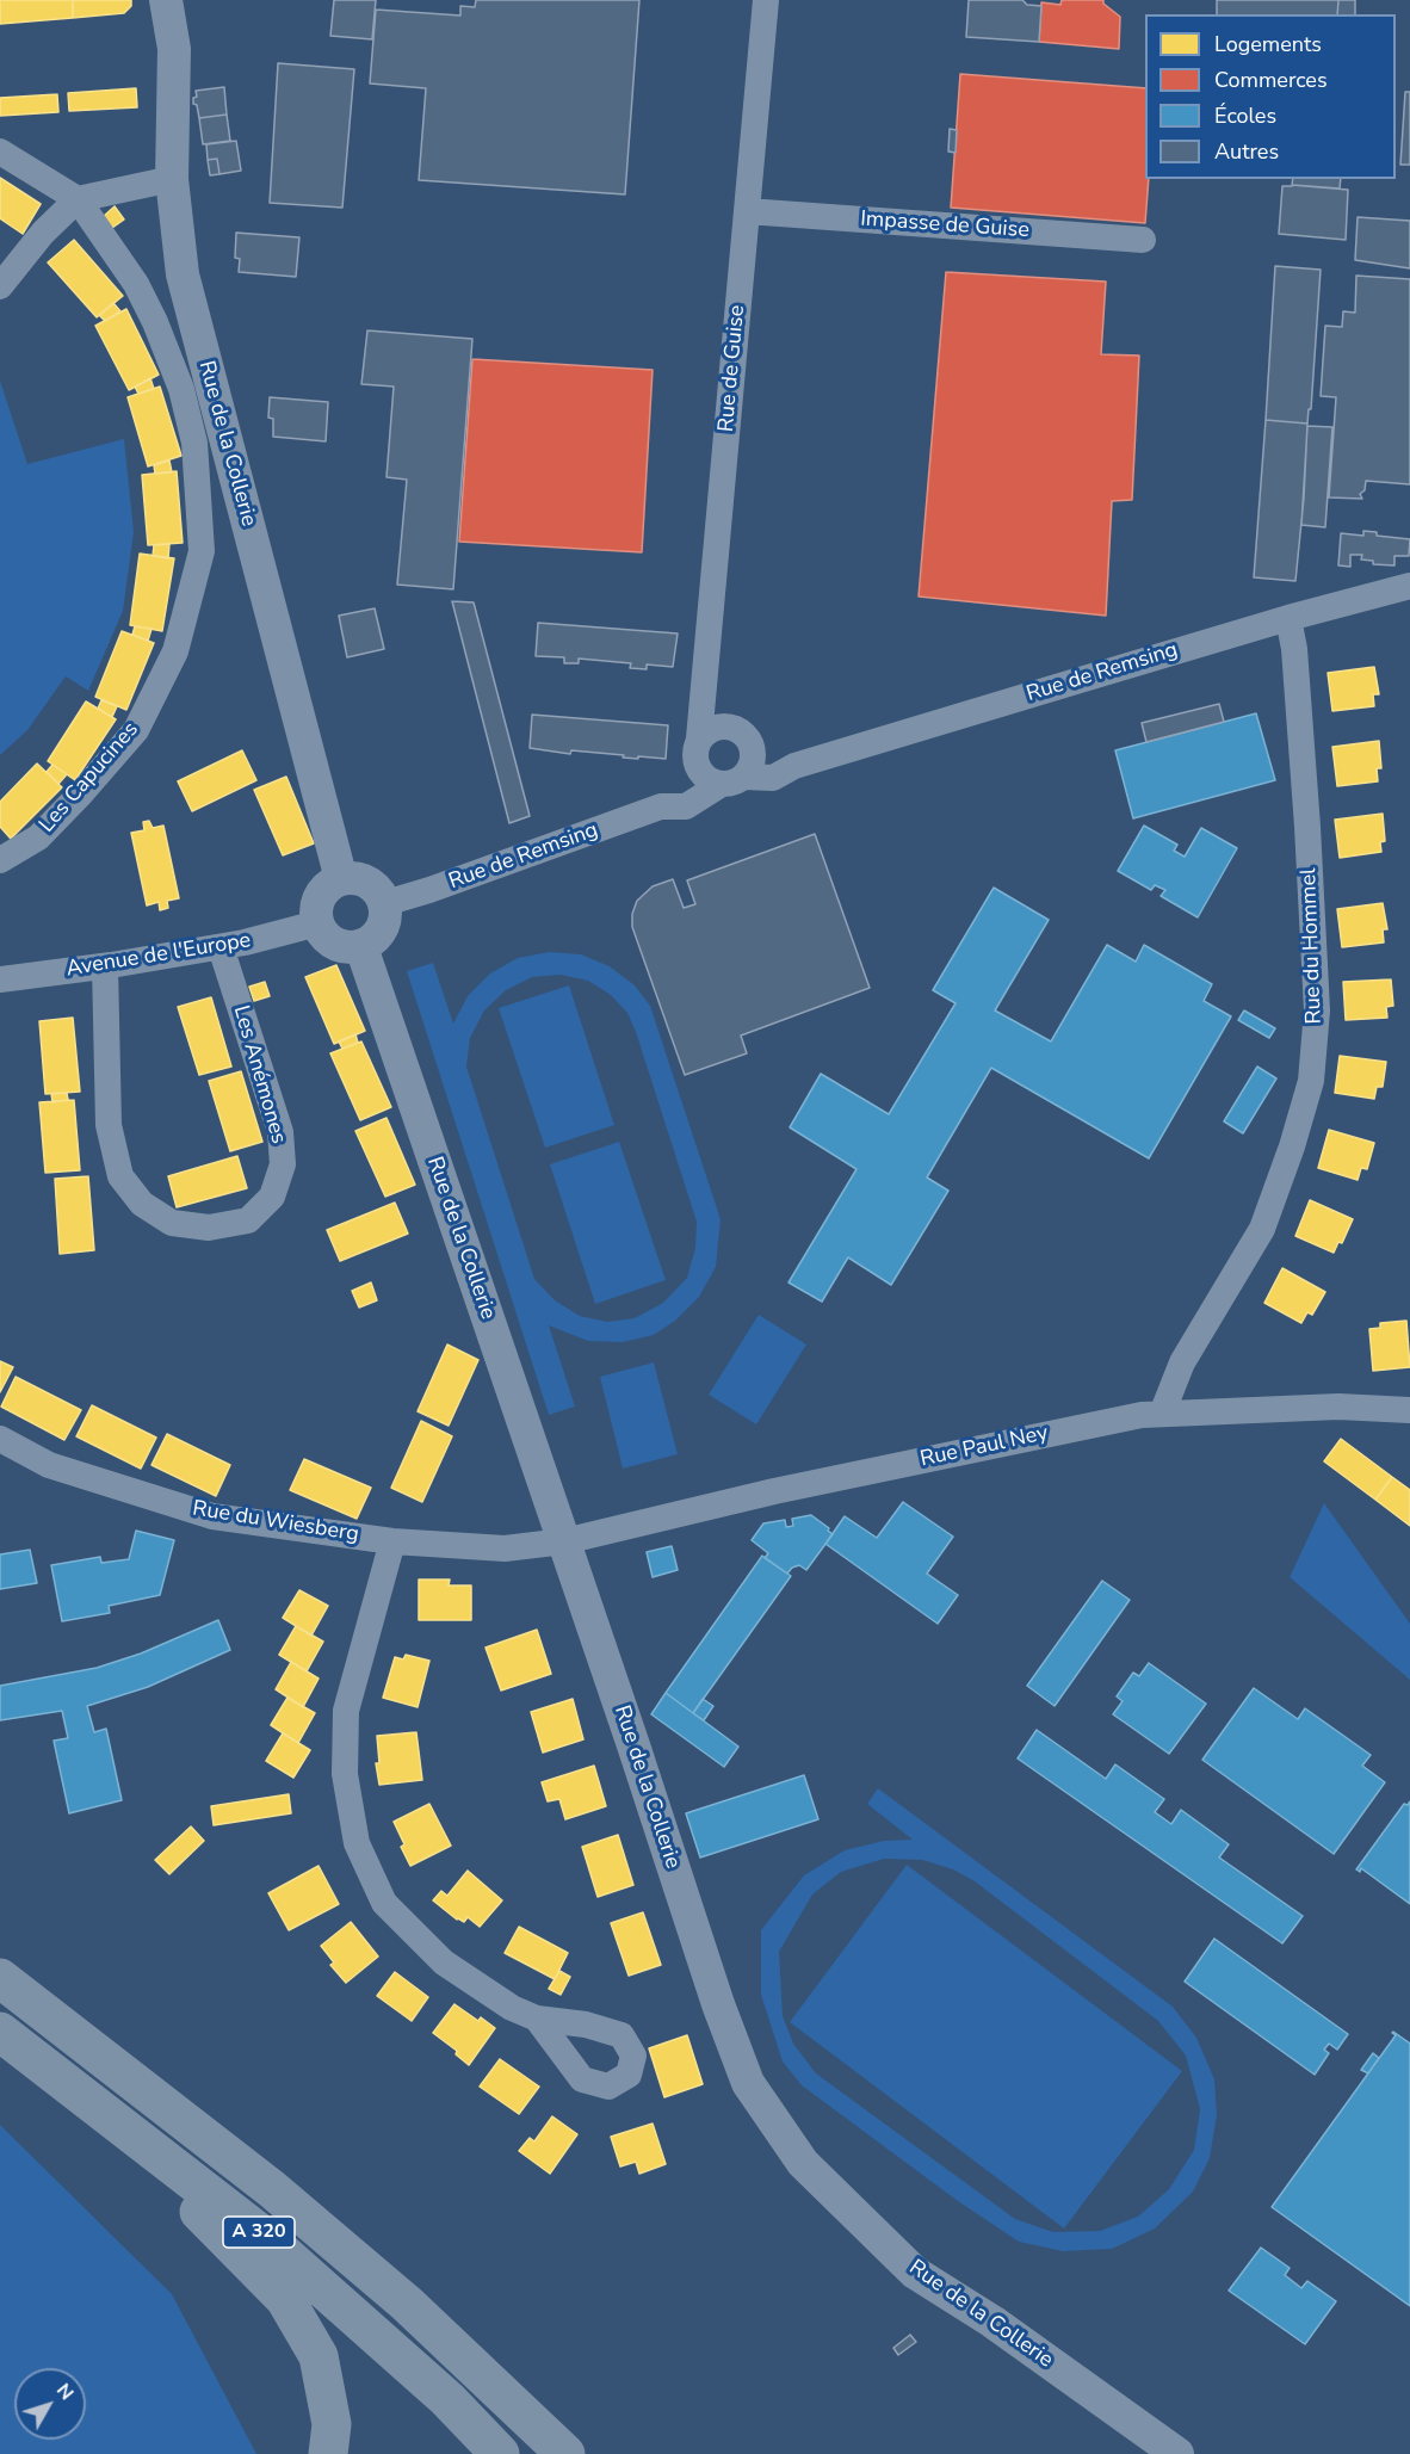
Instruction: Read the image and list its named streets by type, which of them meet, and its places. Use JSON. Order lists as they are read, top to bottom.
{
  "streets": {
    "highway": ["A 320"],
    "street": [
      "Impasse de Guise",
      "Rue de Guise",
      "Rue de la Collerie",
      "Rue de Remsing",
      "Les Capucines",
      "Rue du Hommel",
      "Avenue de l'Europe",
      "Les Anémones",
      "Rue Paul Ney",
      "Rue du Wiesberg"
    ]
  },
  "crossings": [
    ["Impasse de Guise", "Rue de Guise"],
    ["Rue de Guise", "Rue de Remsing"],
    ["Rue de la Collerie", "Rue de Remsing"],
    ["Rue de la Collerie", "Avenue de l'Europe"],
    ["Rue de la Collerie", "Rue Paul Ney"],
    ["Rue de la Collerie", "Rue du Wiesberg"],
    ["Rue de Remsing", "Rue du Hommel"],
    ["Rue de Remsing", "Avenue de l'Europe"],
    ["Rue du Hommel", "Rue Paul Ney"],
    ["Avenue de l'Europe", "Les Anémones"],
    ["Rue Paul Ney", "Rue du Wiesberg"]
  ],
  "legend": [
    "Logements",
    "Commerces",
    "Écoles",
    "Autres"
  ],
  "north": "top right"
}
